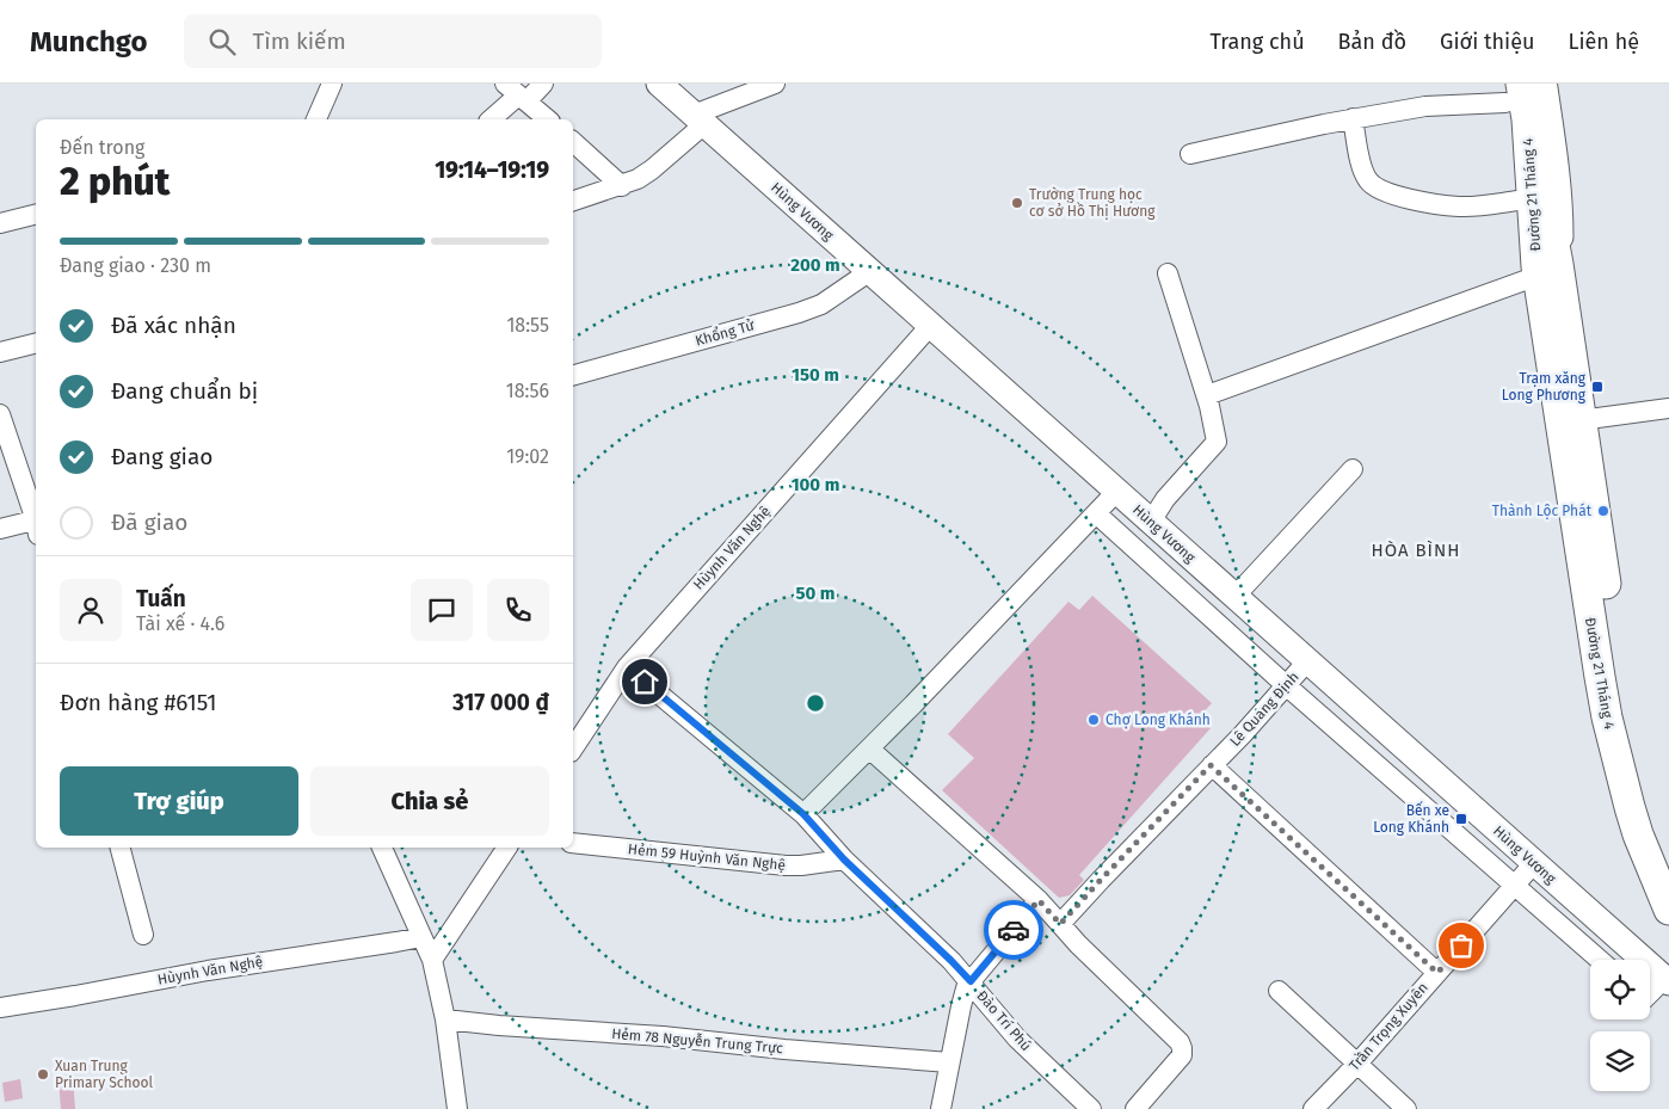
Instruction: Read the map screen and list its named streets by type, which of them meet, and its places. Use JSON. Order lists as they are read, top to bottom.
{
  "streets": {
    "highway": ["Đường 21 Tháng 4"],
    "main road": ["Hùng Vương"],
    "street": [
      "Khổng Tử",
      "Hùynh Văn Nghệ",
      "Lê Quang Định",
      "Hẻm 59 Huỳnh Văn Nghệ",
      "Đào Trí Phú",
      "Trần Trọng Xuyên",
      "Hẻm 78 Nguyễn Trung Trực"
    ]
  },
  "crossings": [
    ["Hùng Vương", "Khổng Tử"],
    ["Hùng Vương", "Hùynh Văn Nghệ"],
    ["Hùng Vương", "Lê Quang Định"],
    ["Hùng Vương", "Trần Trọng Xuyên"],
    ["Hùynh Văn Nghệ", "Đào Trí Phú"],
    ["Hẻm 59 Huỳnh Văn Nghệ", "Đào Trí Phú"]
  ],
  "districts": ["HÒA BÌNH"],
  "places": {
    "other": [
      "Trường Trung học cơ sở Hồ Thị Hương",
      "Thành Lộc Phát",
      "Chợ Long Khánh",
      "Xuan Trung Primary School"
    ],
    "transit": ["Trạm xăng Long Phương", "Bến xe Long Khánh"]
  },
  "page": {
    "header": "Munchgo",
    "search": "Tìm kiếm",
    "nav": [
      "Trang chủ",
      "Bản đồ",
      "Giới thiệu",
      "Liên hệ"
    ],
    "heading": ["2 phút", "Đến trong", "19:14–19:19"],
    "panel": [
      "Tuấn",
      "Tài xế · 4.6",
      "Đơn hàng #6151",
      "317 000 ₫"
    ],
    "bar": "Đang giao · 230 m",
    "list": [
      ["Đã xác nhận", "18:55"],
      ["Đang chuẩn bị", "18:56"],
      ["Đang giao", "19:02"],
      "Đã giao"
    ],
    "buttons": ["Trợ giúp", "Chia sẻ"]
  },
  "rings": [
    "200 m",
    "150 m",
    "100 m",
    "50 m"
  ]
}
